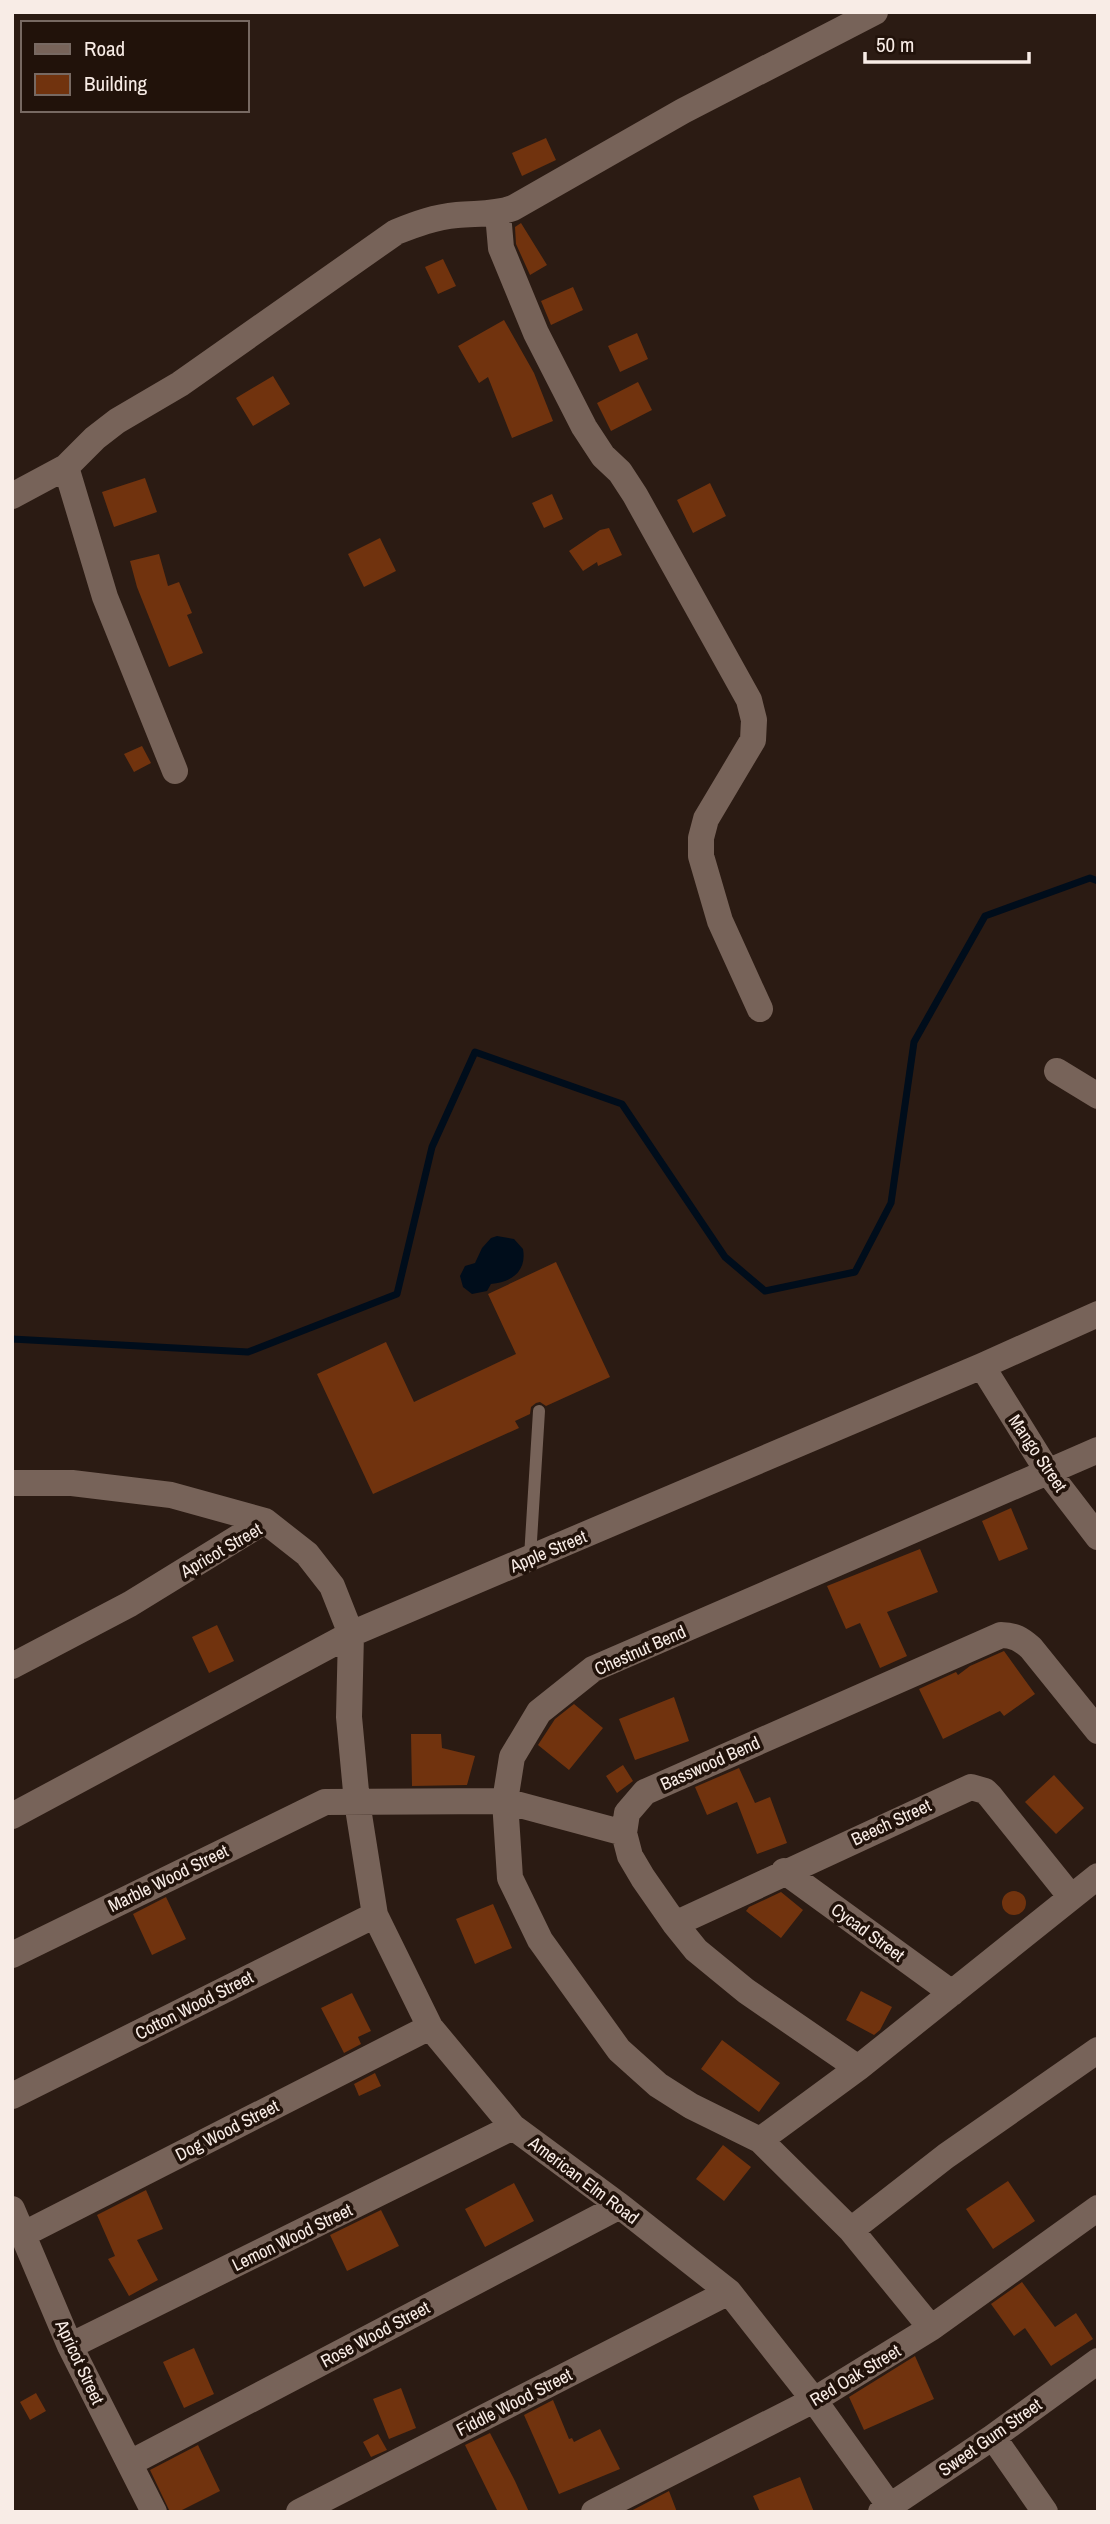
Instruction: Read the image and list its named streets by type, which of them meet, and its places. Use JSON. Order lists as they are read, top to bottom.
{
  "streets": {
    "street": [
      "Mango Street",
      "Apricot Street",
      "Apple Street",
      "Chestnut Bend",
      "Basswood Bend",
      "Beech Street",
      "Marble Wood Street",
      "Cycad Street",
      "Cotton Wood Street",
      "Dog Wood Street",
      "American Elm Road",
      "Lemon Wood Street",
      "Rose Wood Street",
      "Red Oak Street",
      "Fiddle Wood Street",
      "Sweet Gum Street"
    ]
  },
  "crossings": [
    ["Mango Street", "Apple Street"],
    ["Mango Street", "Chestnut Bend"],
    ["Apricot Street", "Apple Street"],
    ["Apricot Street", "Marble Wood Street"],
    ["Apricot Street", "Dog Wood Street"],
    ["Apricot Street", "American Elm Road"],
    ["Apricot Street", "Lemon Wood Street"],
    ["Apricot Street", "Rose Wood Street"],
    ["Chestnut Bend", "Red Oak Street"],
    ["Beech Street", "Cycad Street"],
    ["Marble Wood Street", "American Elm Road"],
    ["Cotton Wood Street", "American Elm Road"],
    ["Dog Wood Street", "American Elm Road"],
    ["American Elm Road", "Lemon Wood Street"],
    ["American Elm Road", "Rose Wood Street"],
    ["American Elm Road", "Red Oak Street"],
    ["American Elm Road", "Fiddle Wood Street"],
    ["American Elm Road", "Sweet Gum Street"]
  ],
  "legend": ["Road", "Building"],
  "scale_bar": "50 m"
}
